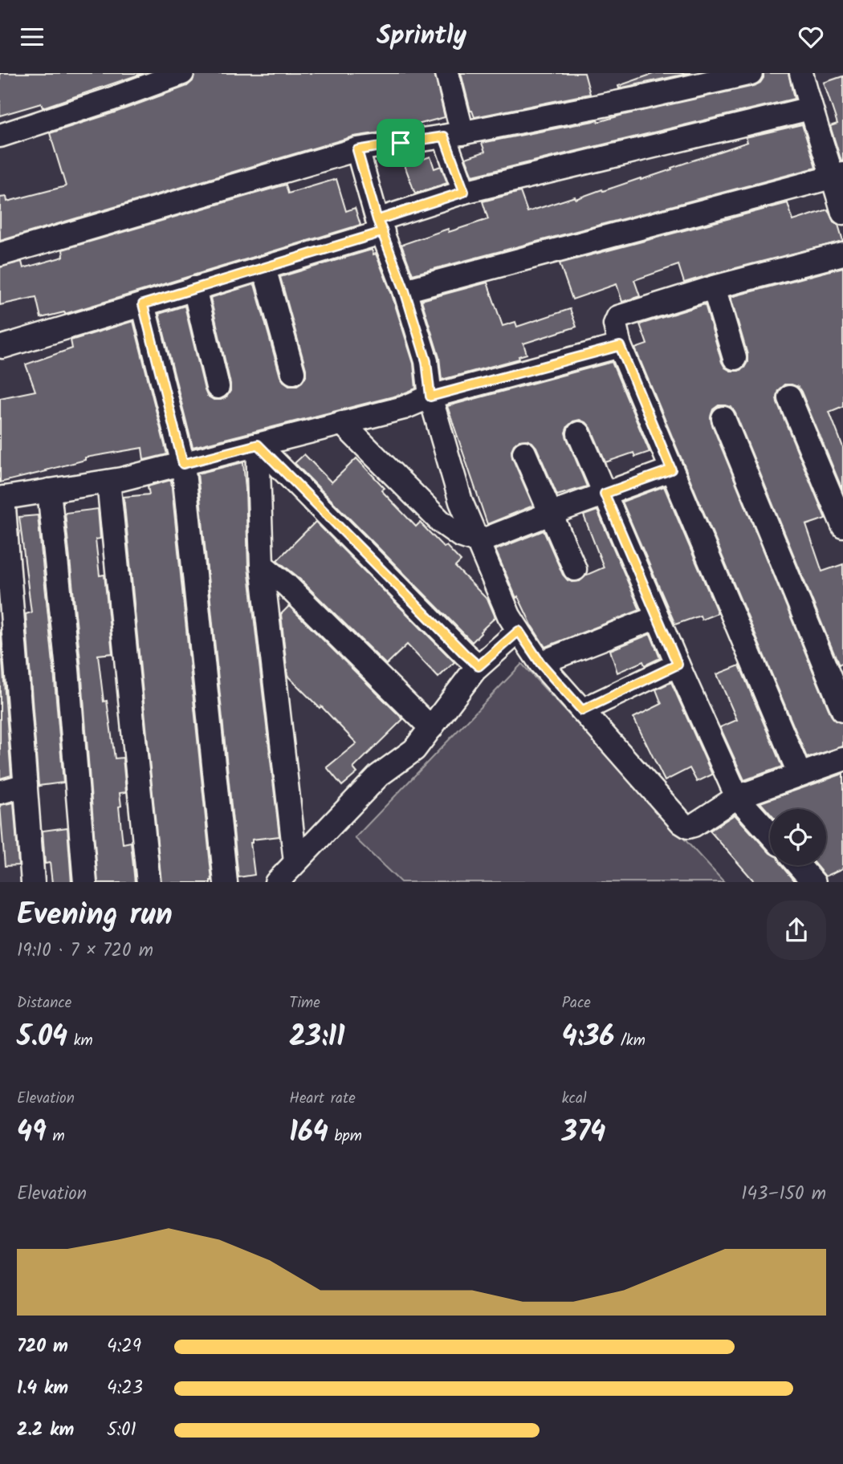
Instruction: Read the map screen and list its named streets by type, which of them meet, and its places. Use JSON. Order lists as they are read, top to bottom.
{
  "page": {
    "header": "Sprintly",
    "heading": ["Evening run", "19:10 · 7 × 720 m"],
    "stats": [
      ["Distance", "5.04 km"],
      ["Time", "23:11"],
      ["Pace", "4:36 /km"],
      ["Elevation", "49 m"],
      ["Heart rate", "164 bpm"],
      ["kcal", "374"]
    ],
    "chart": ["Elevation", "143–150 m"],
    "list": [
      {
        "name": "720 m",
        "note": "4:29"
      },
      {
        "name": "1.4 km",
        "note": "4:23"
      },
      {
        "name": "2.2 km",
        "note": "5:01"
      }
    ]
  }
}
